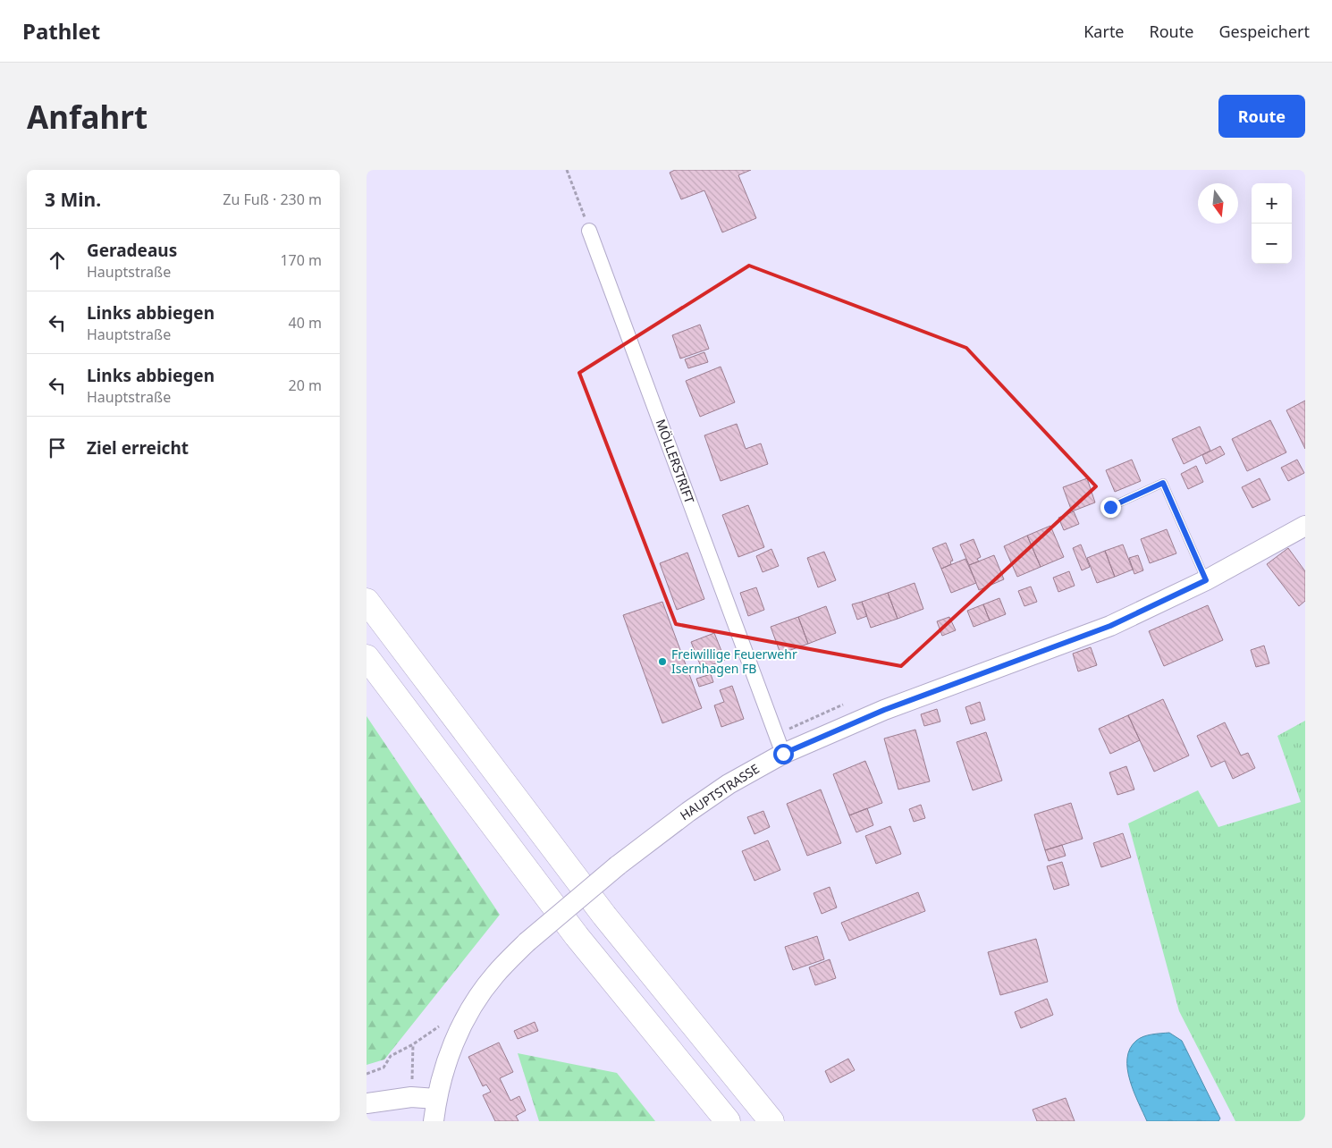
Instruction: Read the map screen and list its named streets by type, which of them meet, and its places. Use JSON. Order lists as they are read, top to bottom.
{
  "streets": {
    "main road": ["HAUPTSTRASSE"],
    "street": ["MÖLLERSTRIFT"]
  },
  "crossings": [
    ["MÖLLERSTRIFT", "HAUPTSTRASSE"]
  ],
  "places": ["Freiwillige Feuerwehr Isernhagen FB"],
  "north": "bottom",
  "page": {
    "header": "Pathlet",
    "nav": ["Karte", "Route", "Gespeichert"],
    "buttons": "Route",
    "title": "Anfahrt",
    "heading": ["3 Min.", "Zu Fuß · 230 m"],
    "map_buttons": ["+", "−"],
    "list": [
      ["Geradeaus", "Hauptstraße", "170 m"],
      ["Links abbiegen", "Hauptstraße", "40 m"],
      ["Links abbiegen", "Hauptstraße", "20 m"],
      "Ziel erreicht"
    ]
  }
}
